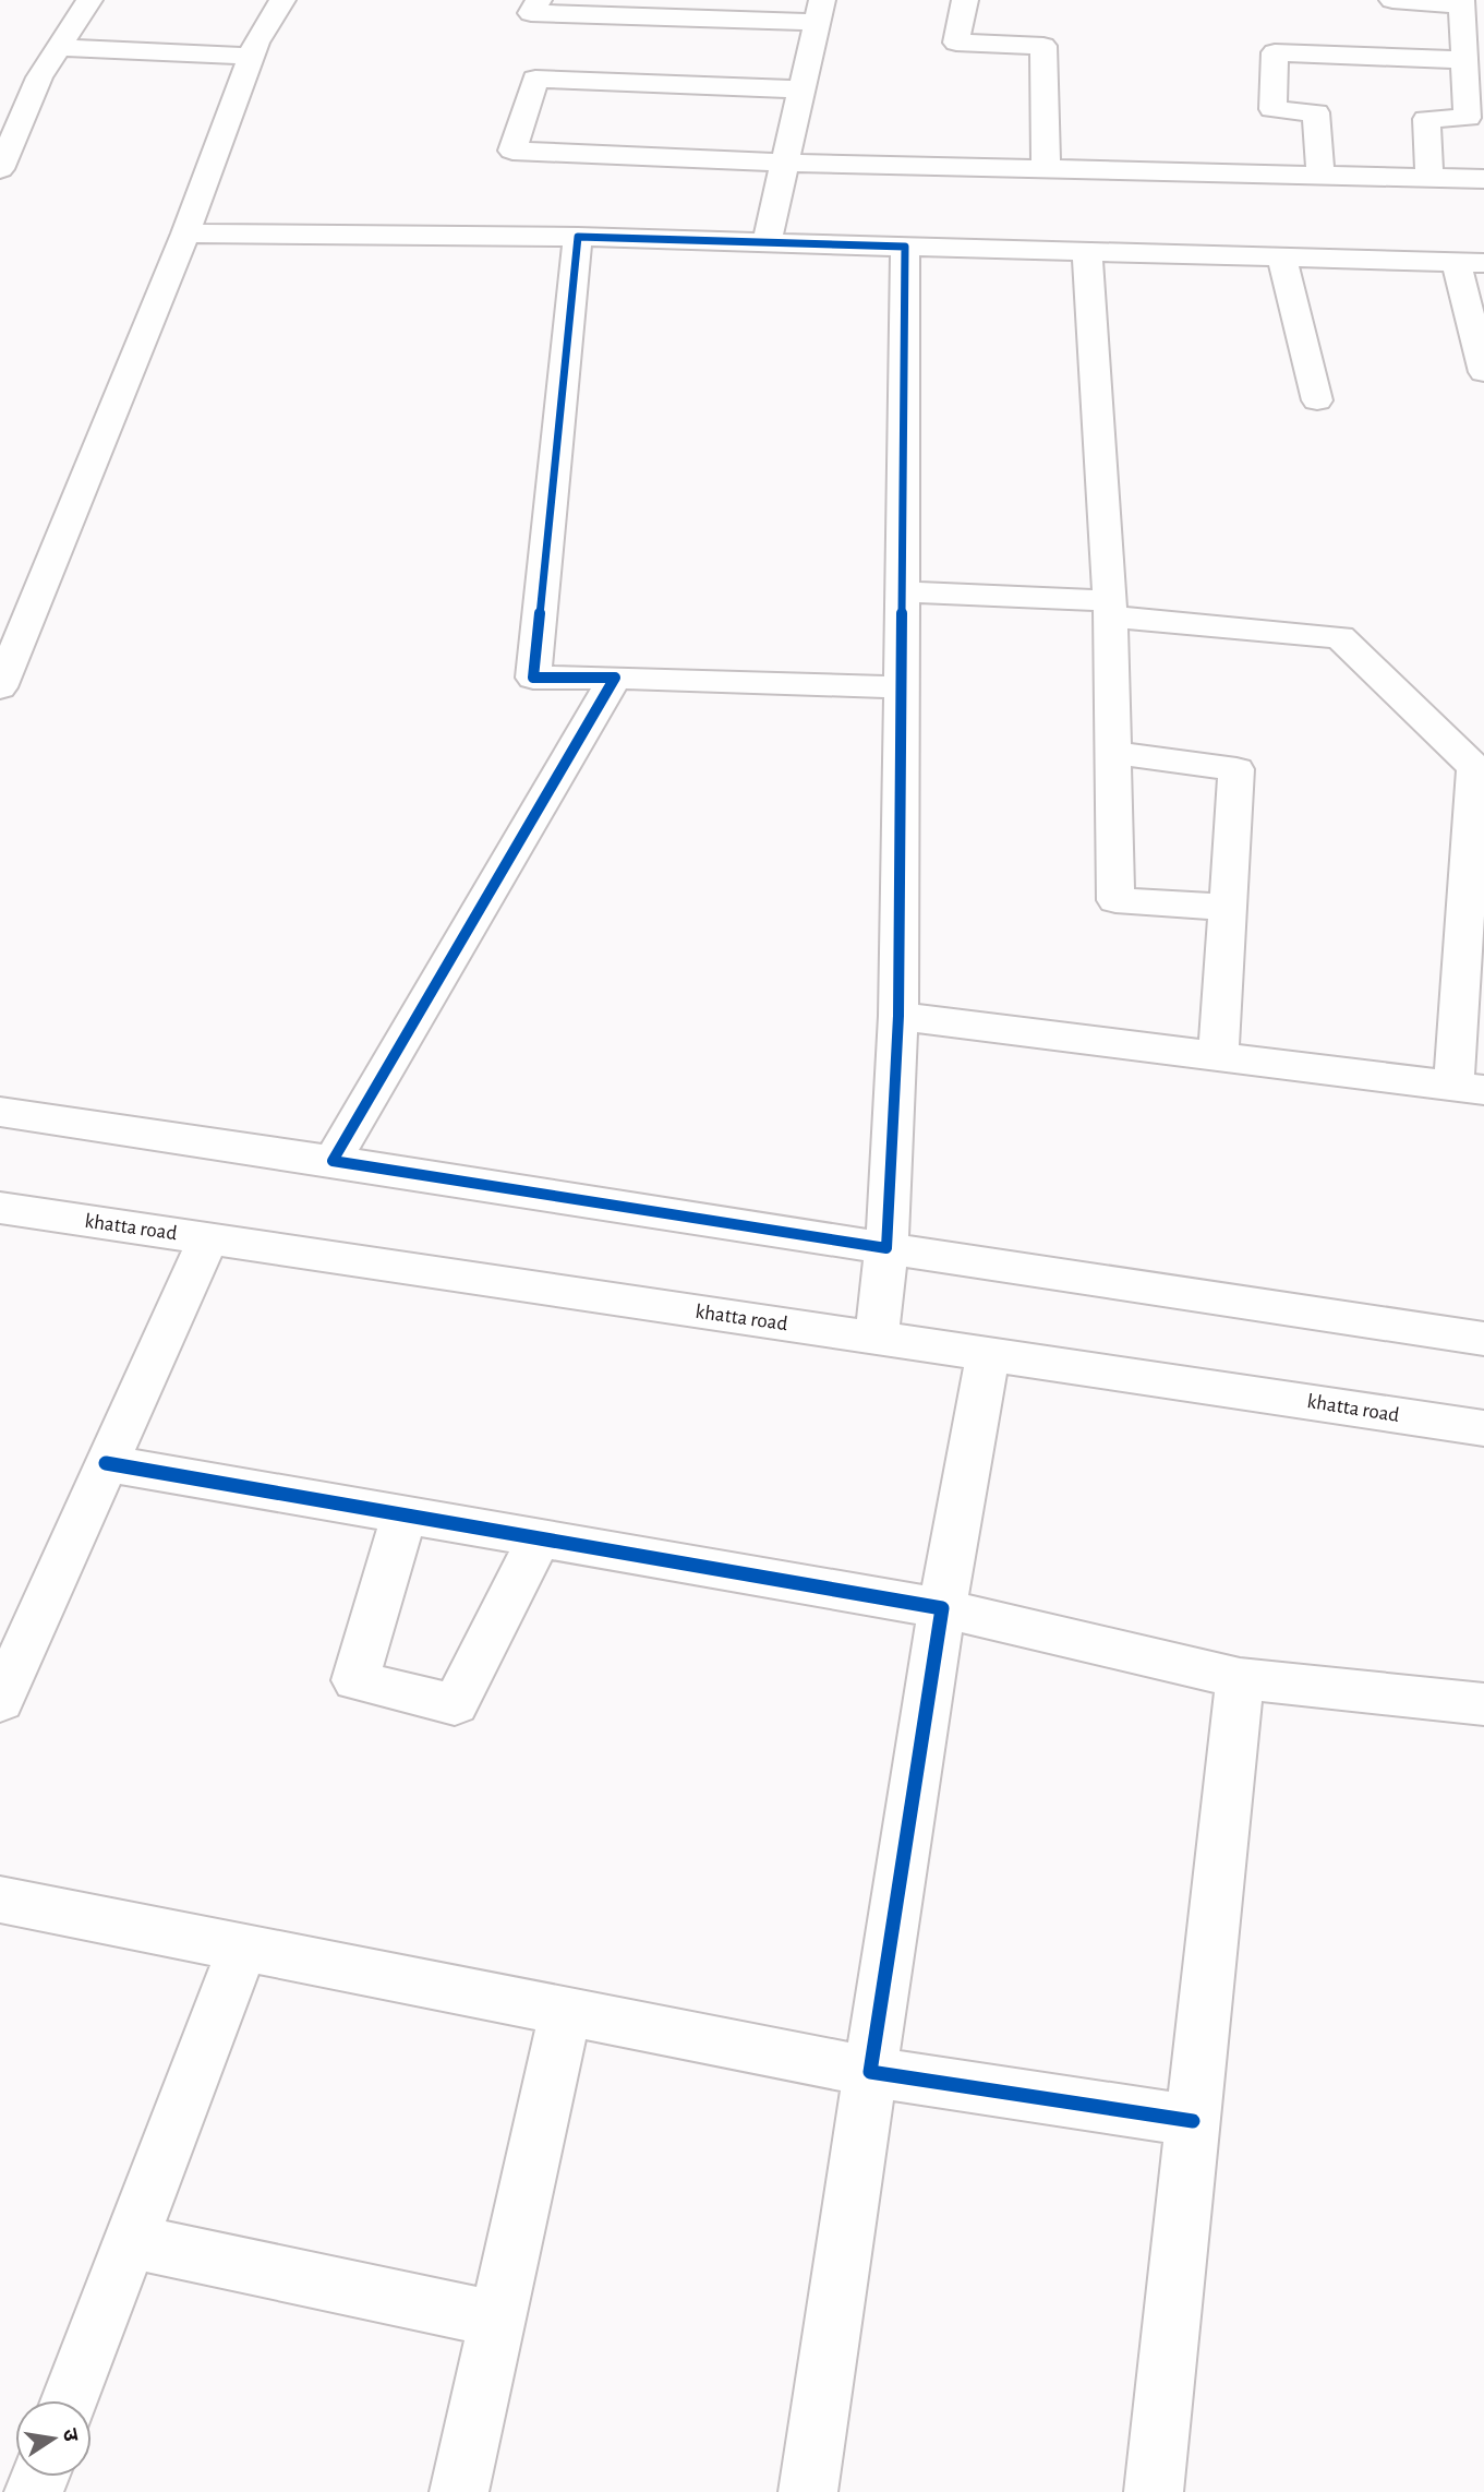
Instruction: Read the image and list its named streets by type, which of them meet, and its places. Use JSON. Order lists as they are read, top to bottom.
{
  "streets": {
    "street": ["khatta road"]
  },
  "north": "right"
}
